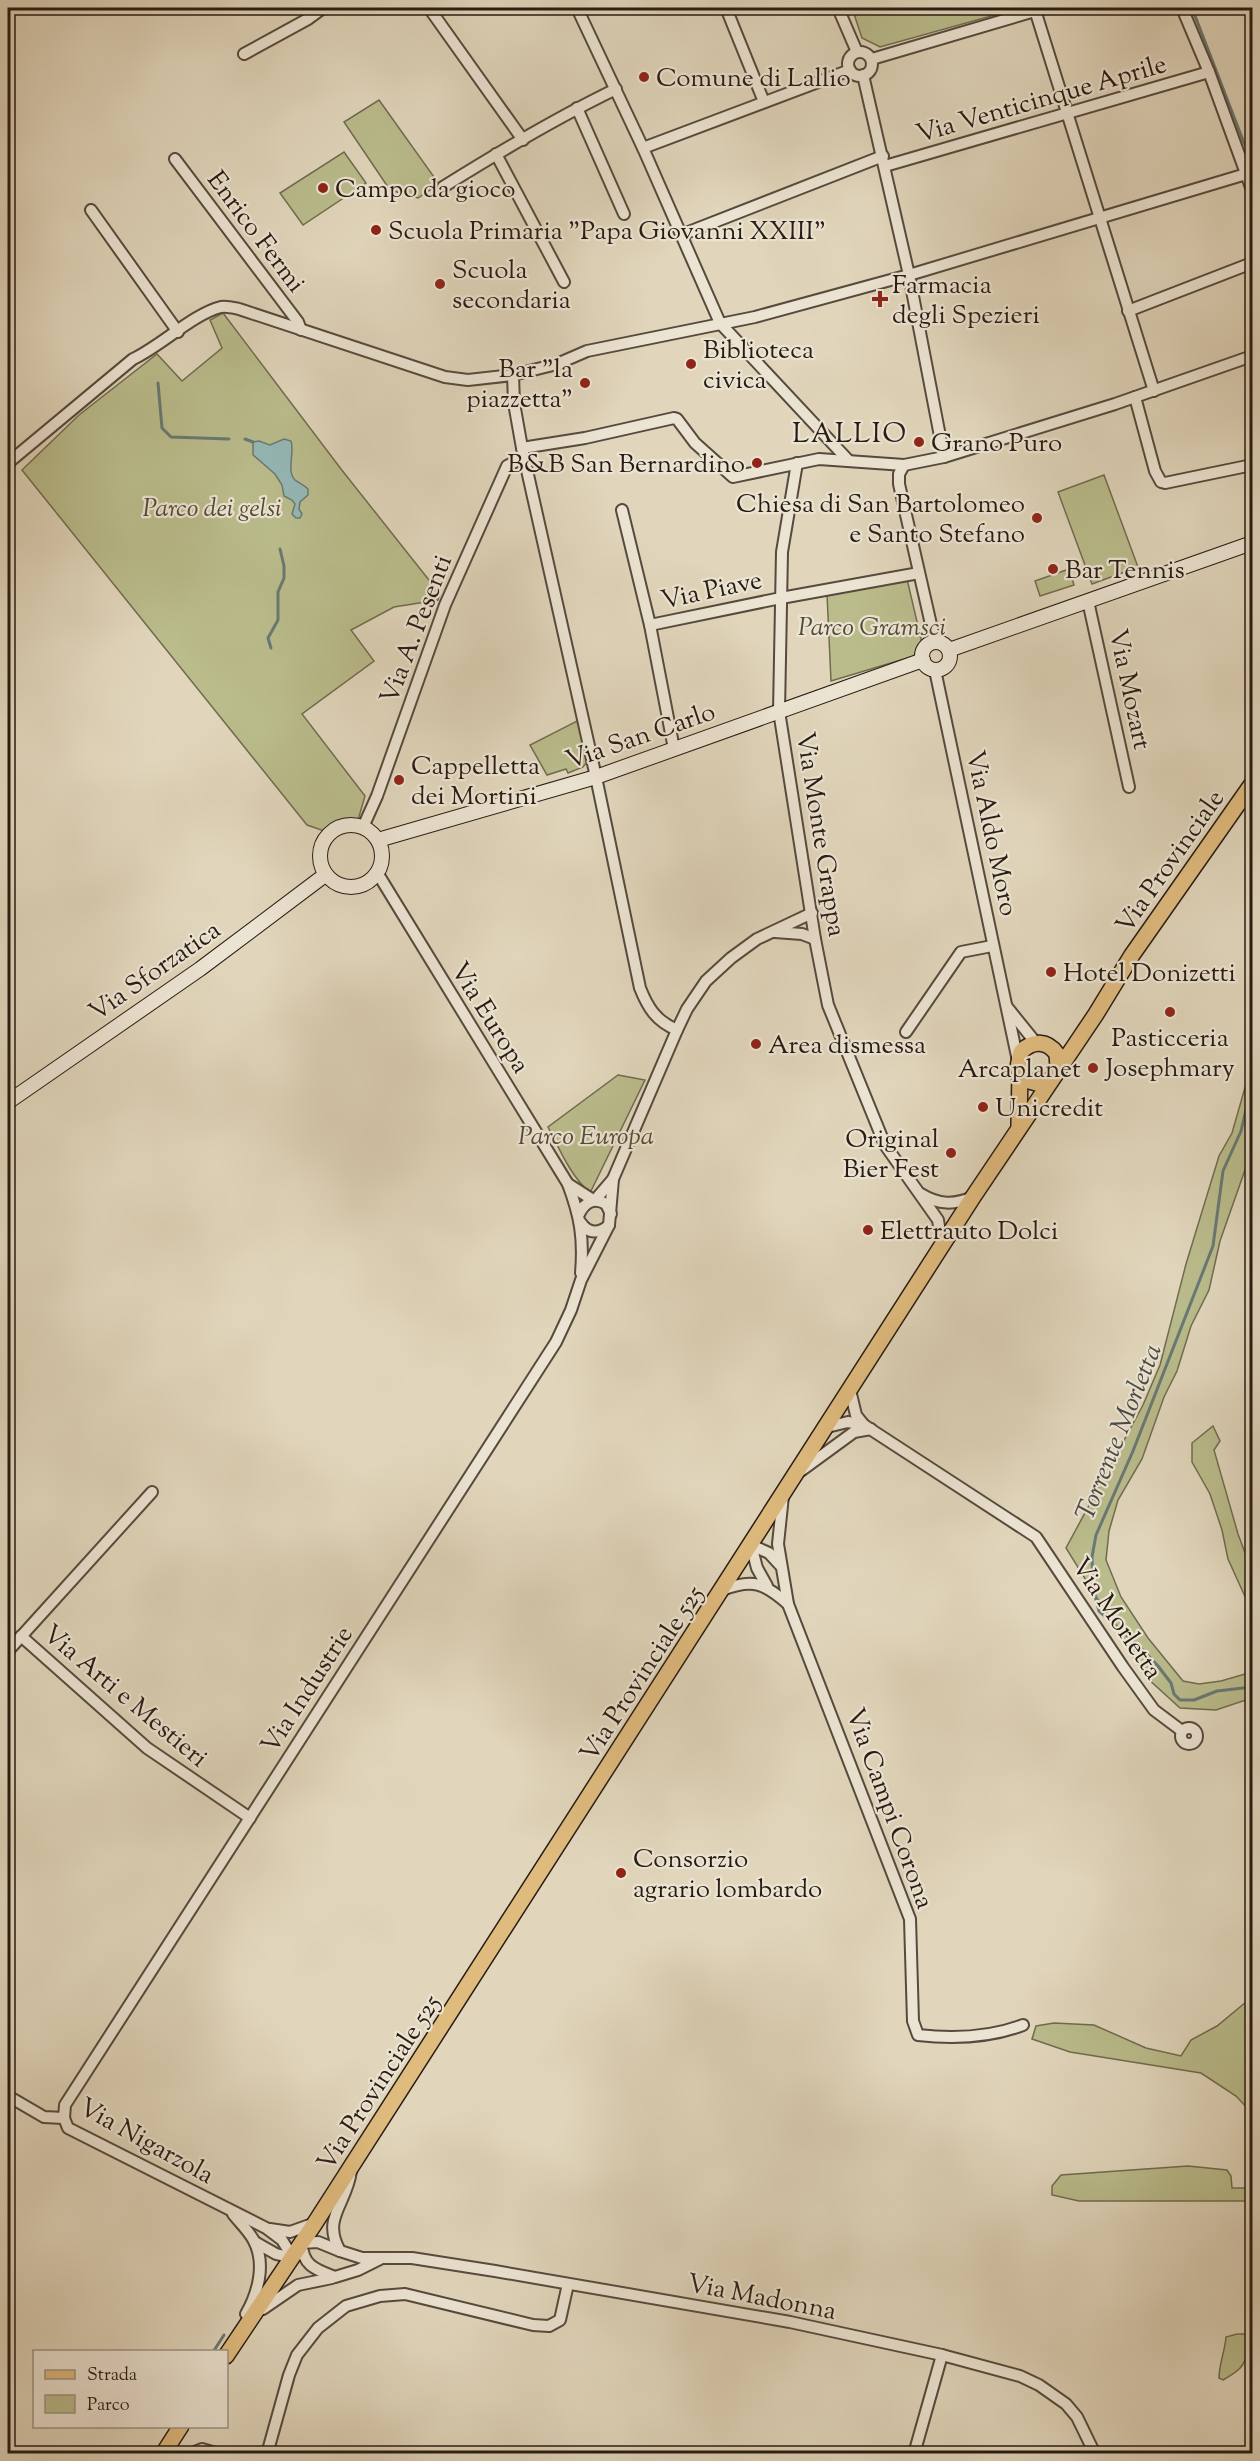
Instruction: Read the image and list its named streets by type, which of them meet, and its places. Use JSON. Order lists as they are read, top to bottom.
{
  "streets": {
    "main road": ["Via Provinciale", "Via Provinciale 525"],
    "street": [
      "Via Venticinque Aprile",
      "Enrico Fermi",
      "Via Piave",
      "Via A. Pesenti",
      "Via Mozart",
      "Via San Carlo",
      "Via Aldo Moro",
      "Via Monte Grappa",
      "Via Sforzatica",
      "Via Europa",
      "Via Morletta",
      "Via Industrie",
      "Via Arti e Mestieri",
      "Via Campi Corona",
      "Via Nigarzola",
      "Via Madonna"
    ]
  },
  "crossings": [
    ["Via Piave", "Via San Carlo"],
    ["Via Piave", "Via Monte Grappa"],
    ["Via A. Pesenti", "Via San Carlo"],
    ["Via A. Pesenti", "Via Sforzatica"],
    ["Via A. Pesenti", "Via Europa"],
    ["Via San Carlo", "Via Aldo Moro"],
    ["Via San Carlo", "Via Monte Grappa"],
    ["Via San Carlo", "Via Sforzatica"],
    ["Via San Carlo", "Via Europa"],
    ["Via Aldo Moro", "Via Provinciale 525"],
    ["Via Monte Grappa", "Via Industrie"],
    ["Via Provinciale", "Via Provinciale 525"],
    ["Via Sforzatica", "Via Europa"],
    ["Via Europa", "Via Industrie"],
    ["Via Provinciale 525", "Via Campi Corona"],
    ["Via Provinciale 525", "Via Nigarzola"],
    ["Via Provinciale 525", "Via Madonna"],
    ["Via Industrie", "Via Arti e Mestieri"],
    ["Via Industrie", "Via Nigarzola"]
  ],
  "districts": ["LALLIO"],
  "water": ["Torrente Morletta"],
  "parks": ["Parco dei gelsi", "Parco Gramsci", "Parco Europa"],
  "places": {
    "other": [
      "Comune di Lallio",
      "Campo da gioco",
      "Scuola Primaria \"Papa Giovanni XXIII\"",
      "Scuola secondaria",
      "Biblioteca civica",
      "Bar \"la piazzetta\"",
      "Grano Puro",
      "B&B San Bernardino",
      "Chiesa di San Bartolomeo e Santo Stefano",
      "Bar Tennis",
      "Cappelletta dei Mortini",
      "Hotel Donizetti",
      "Pasticceria Josephmary",
      "Area dismessa",
      "Arcaplanet",
      "Unicredit",
      "Original Bier Fest",
      "Elettrauto Dolci",
      "Consorzio agrario lombardo"
    ],
    "health": ["Farmacia degli Spezieri"]
  },
  "legend": ["Strada", "Parco"]
}
